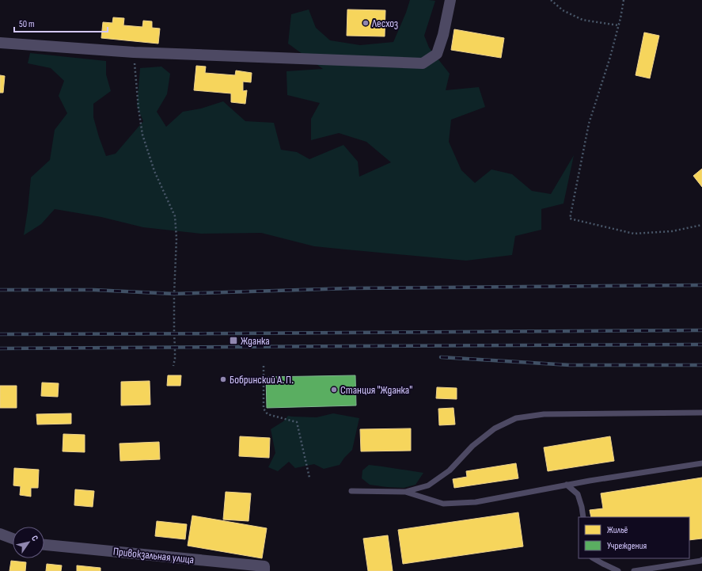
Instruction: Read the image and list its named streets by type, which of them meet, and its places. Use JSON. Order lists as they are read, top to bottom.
{
  "streets": {
    "street": ["Привокзальная улица"]
  },
  "places": {
    "other": ["Лесхоз", "Бобринский А. П.", "Станция \"Жданка\""],
    "transit": ["Жданка"]
  },
  "legend": ["Жильё", "Учреждения"],
  "scale_bar": "50 m",
  "north": "top right"
}
